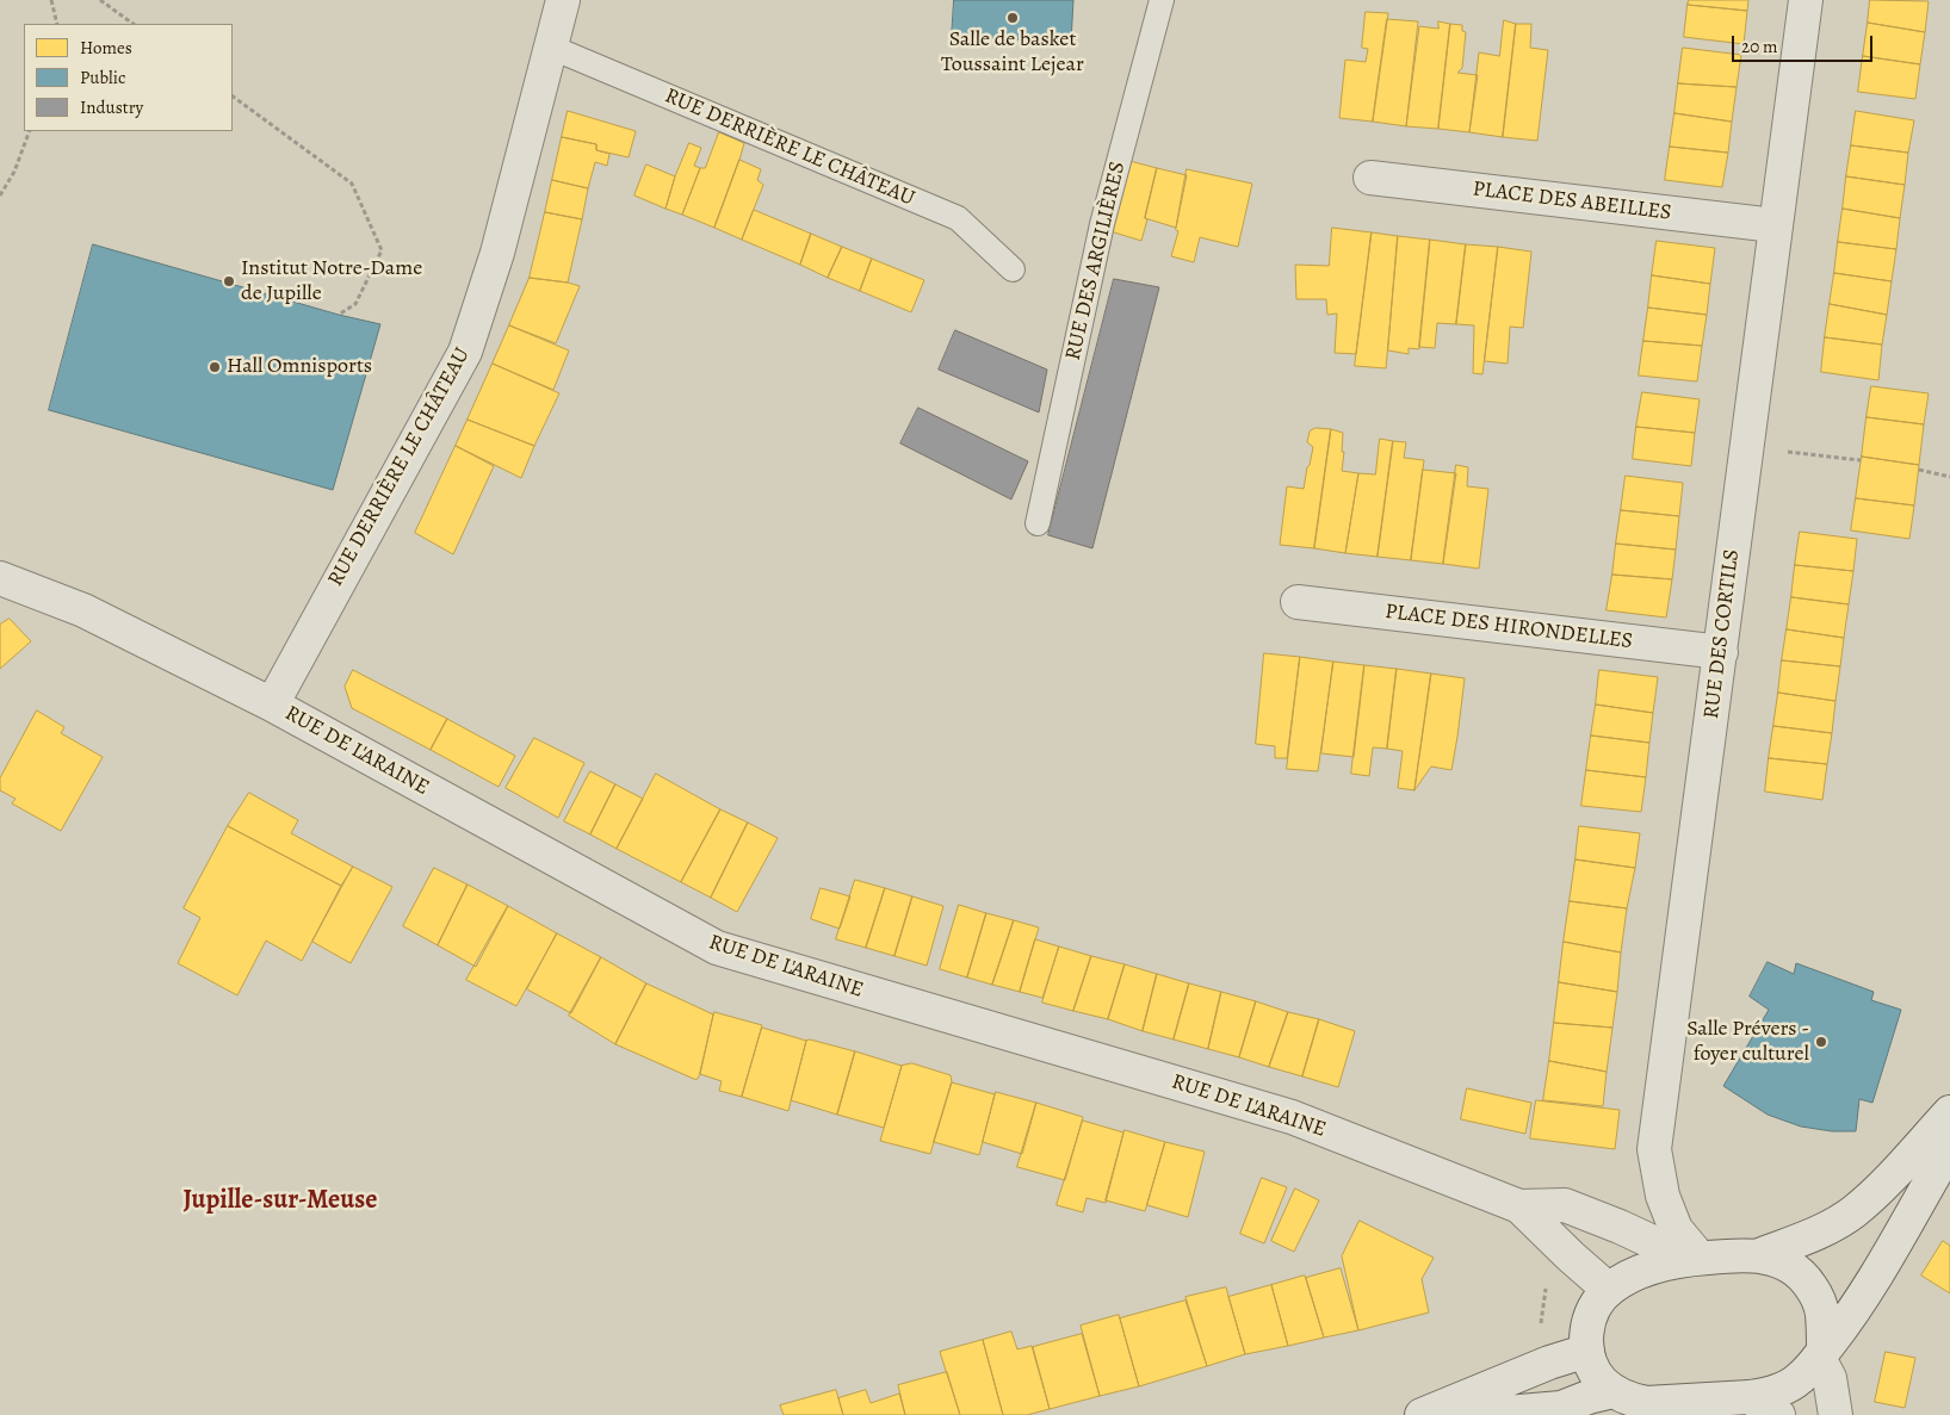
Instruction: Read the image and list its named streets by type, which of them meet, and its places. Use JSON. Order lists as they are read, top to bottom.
{
  "streets": {
    "street": [
      "RUE DERRIÈRE LE CHÂTEAU",
      "PLACE DES ABEILLES",
      "PLACE DES HIRONDELLES",
      "RUE DES CORTILS",
      "RUE DE L'ARAINE"
    ],
    "lane": ["RUE DES ARGILIÈRES"]
  },
  "crossings": [
    ["RUE DERRIÈRE LE CHÂTEAU", "RUE DE L'ARAINE"],
    ["PLACE DES ABEILLES", "RUE DES CORTILS"],
    ["PLACE DES HIRONDELLES", "RUE DES CORTILS"]
  ],
  "districts": ["Jupille-sur-Meuse"],
  "places": [
    "Salle de basket Toussaint Lejear",
    "Institut Notre-Dame de Jupille",
    "Hall Omnisports",
    "Salle Prévers - foyer culturel"
  ],
  "legend": ["Homes", "Public", "Industry"],
  "scale_bar": "20 m"
}
